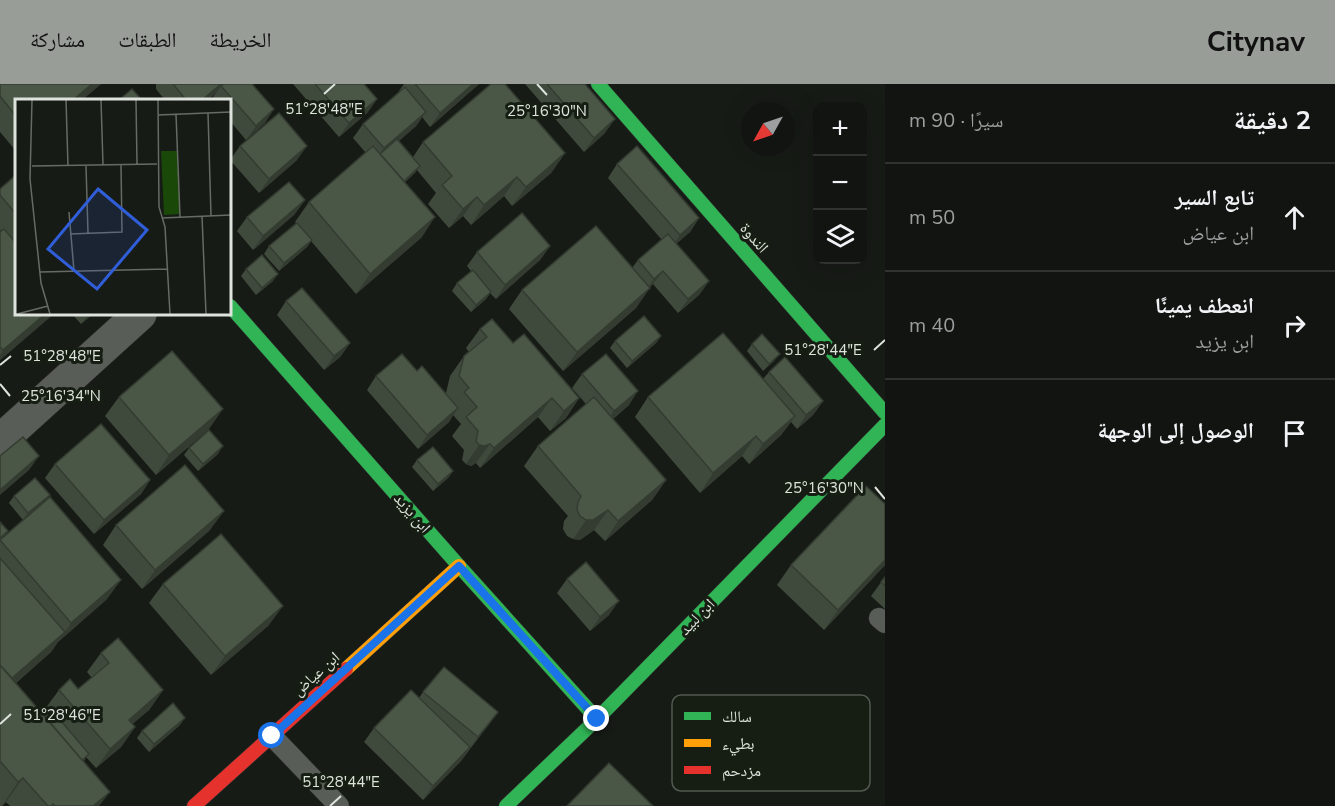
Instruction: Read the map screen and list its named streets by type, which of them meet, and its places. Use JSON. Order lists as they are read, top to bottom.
{
  "streets": {
    "street": [
      "الندوة",
      "ابن يزيد",
      "ابن لبيد",
      "ابن عياض"
    ]
  },
  "crossings": [
    ["ابن يزيد", "ابن لبيد"],
    ["ابن يزيد", "ابن عياض"]
  ],
  "legend": ["سالك", "بطيء", "مزدحم"],
  "north": "bottom left",
  "page": {
    "header": "Citynav",
    "nav": ["الخريطة", "الطبقات", "مشاركة"],
    "heading": ["2 دقيقة", "سيرًا · 90 m"],
    "map_buttons": ["+", "−"],
    "list": [
      ["تابع السير", "ابن عياض", "50 m"],
      ["انعطف يمينًا", "ابن يزيد", "40 m"],
      "الوصول إلى الوجهة"
    ]
  },
  "coordinates": [
    "51°28'48\"E",
    "25°16'30\"N",
    "51°28'44\"E",
    "25°16'34\"N",
    "51°28'46\"E"
  ]
}
